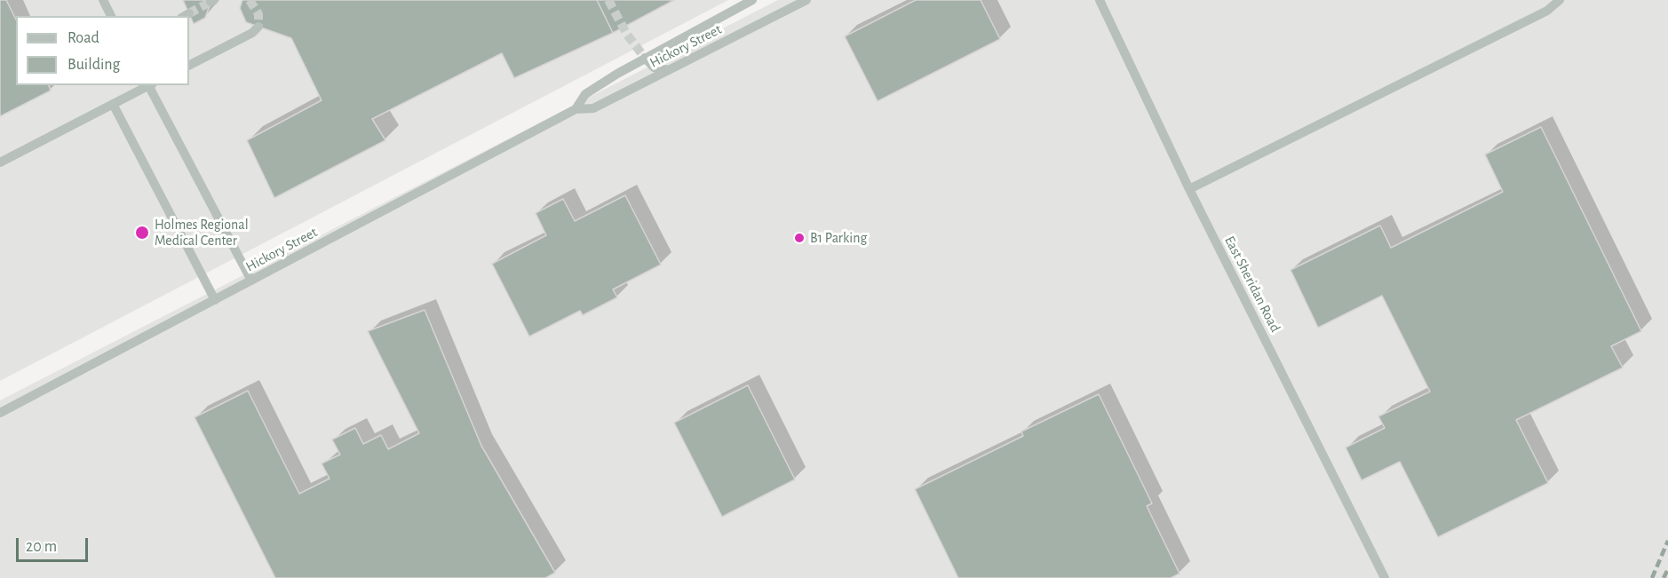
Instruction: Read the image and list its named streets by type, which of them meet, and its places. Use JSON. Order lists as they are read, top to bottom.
{
  "streets": {
    "street": ["Hickory Street", "East Sheridan Road"]
  },
  "places": ["Holmes Regional Medical Center", "B1 Parking"],
  "legend": ["Road", "Building"],
  "scale_bar": "20 m"
}
